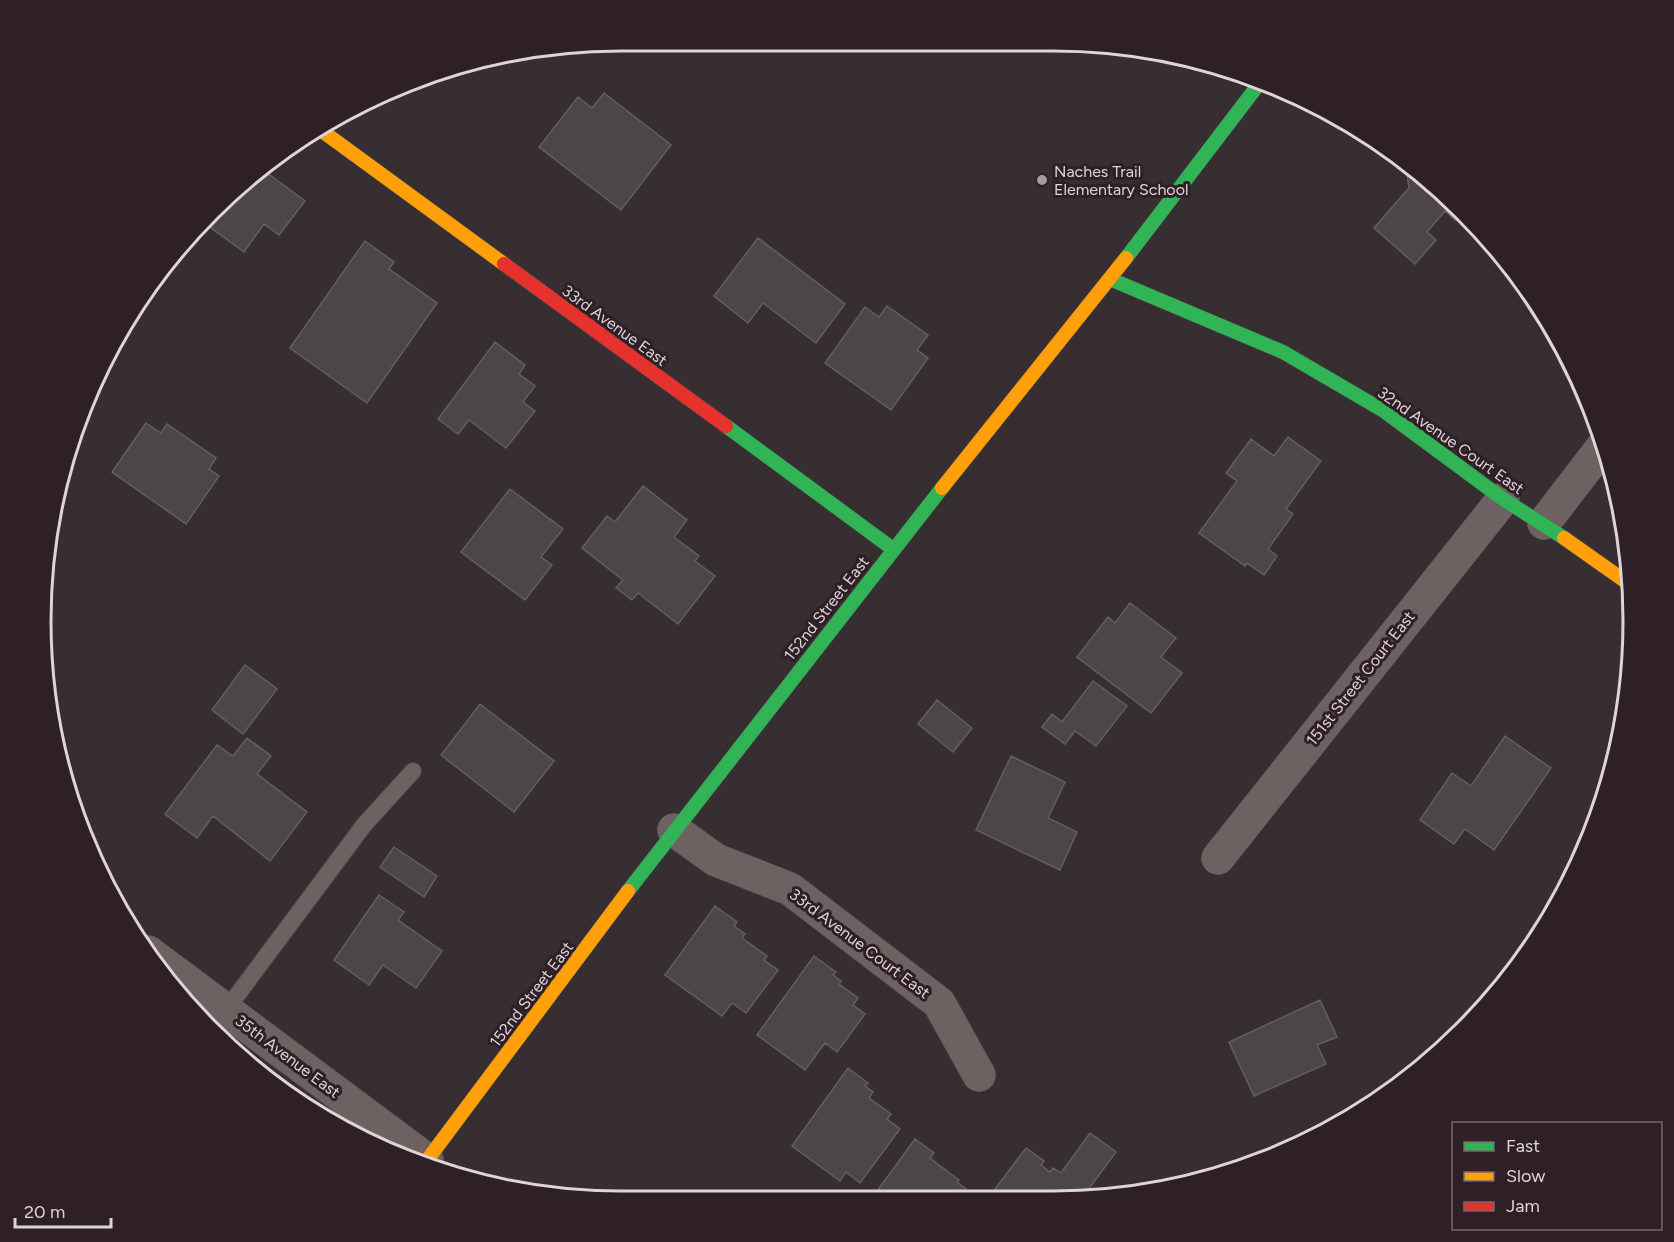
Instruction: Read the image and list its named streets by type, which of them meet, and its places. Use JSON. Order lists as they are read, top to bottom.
{
  "streets": {
    "main road": ["33rd Avenue East", "32nd Avenue Court East", "152nd Street East"],
    "street": ["151st Street Court East", "33rd Avenue Court East", "35th Avenue East"]
  },
  "crossings": [
    ["33rd Avenue East", "152nd Street East"],
    ["32nd Avenue Court East", "152nd Street East"],
    ["32nd Avenue Court East", "151st Street Court East"],
    ["152nd Street East", "33rd Avenue Court East"]
  ],
  "places": ["Naches Trail Elementary School"],
  "legend": ["Fast", "Slow", "Jam"],
  "scale_bar": "20 m"
}
